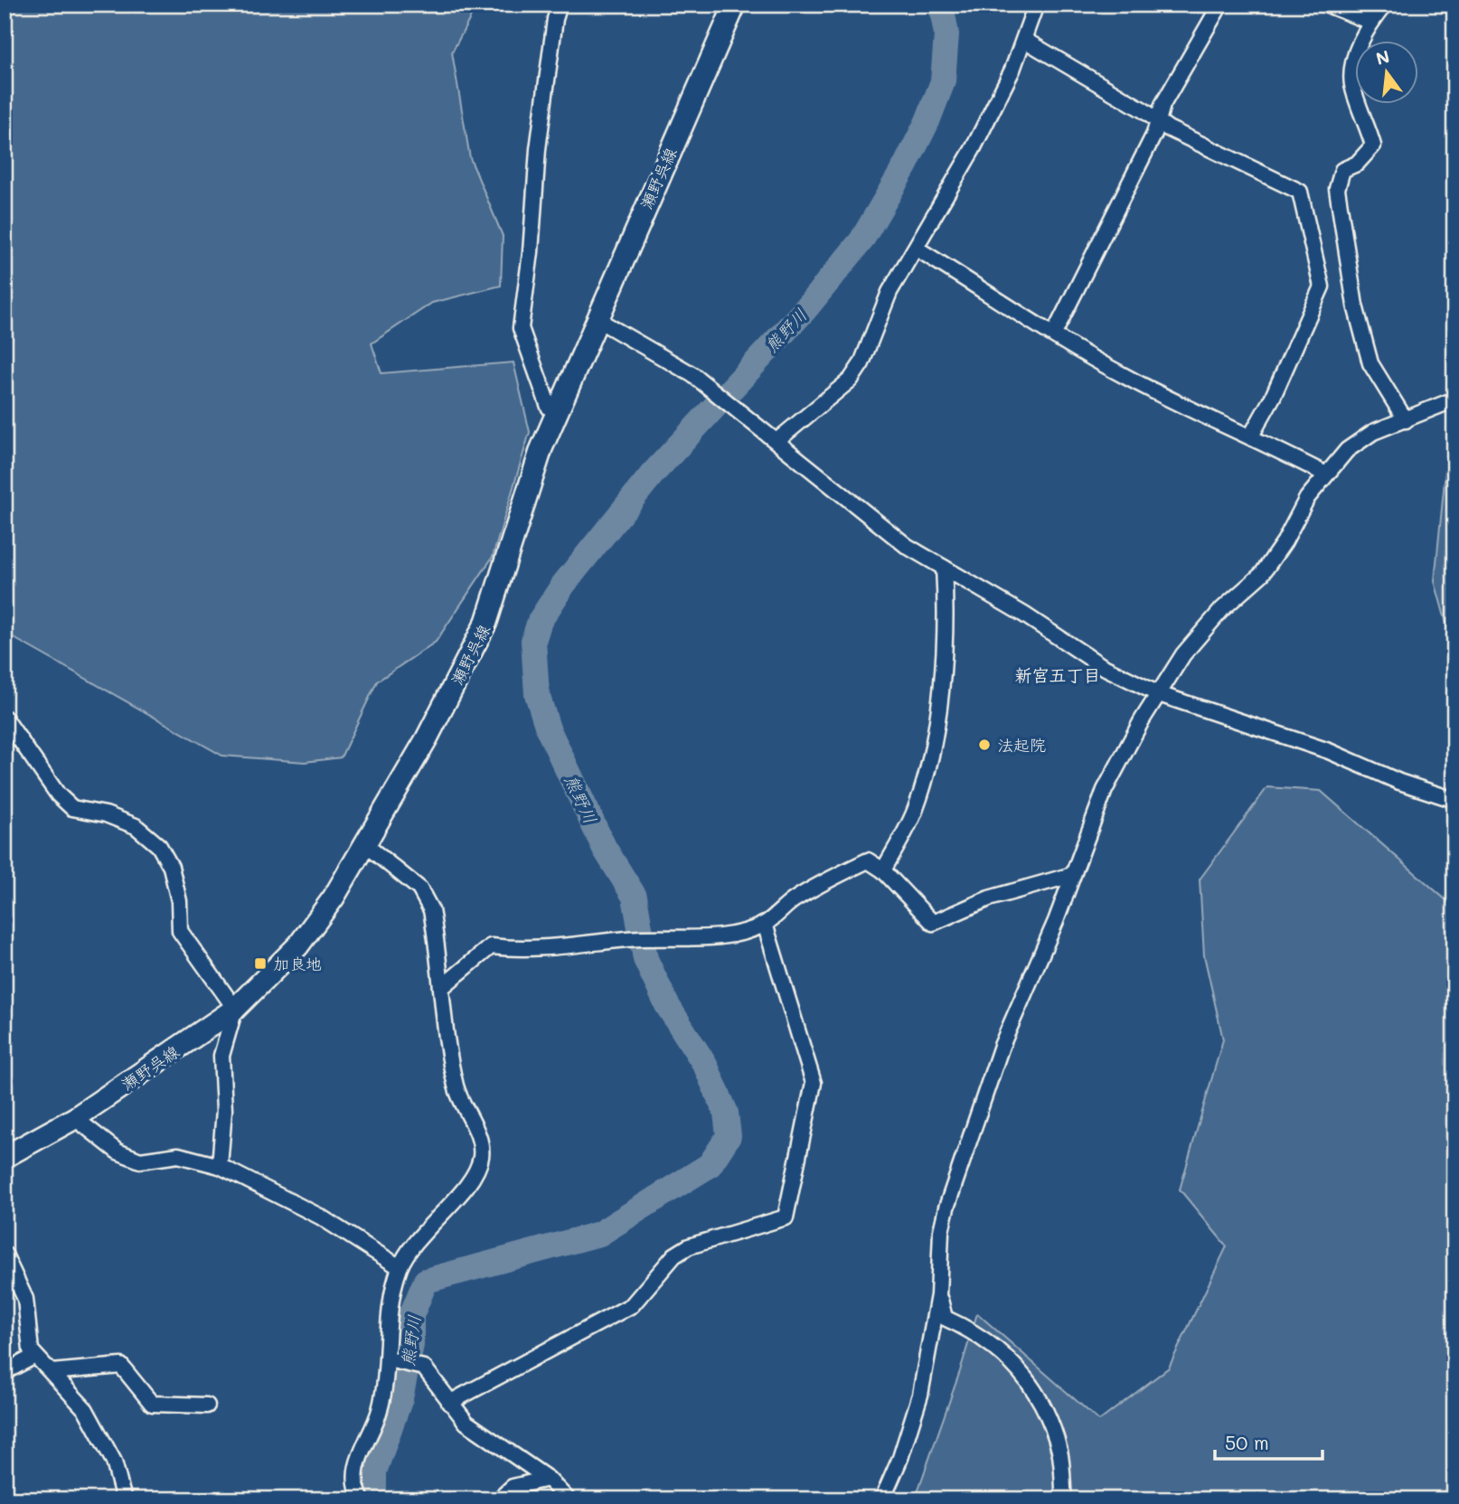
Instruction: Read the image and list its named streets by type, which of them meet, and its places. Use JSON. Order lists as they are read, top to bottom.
{
  "streets": {
    "main road": ["瀬野呉線"]
  },
  "districts": ["新宮五丁目"],
  "water": ["熊野川"],
  "places": {
    "other": ["法起院"],
    "transit": ["加良地"]
  },
  "scale_bar": "50 m",
  "north": "top"
}
